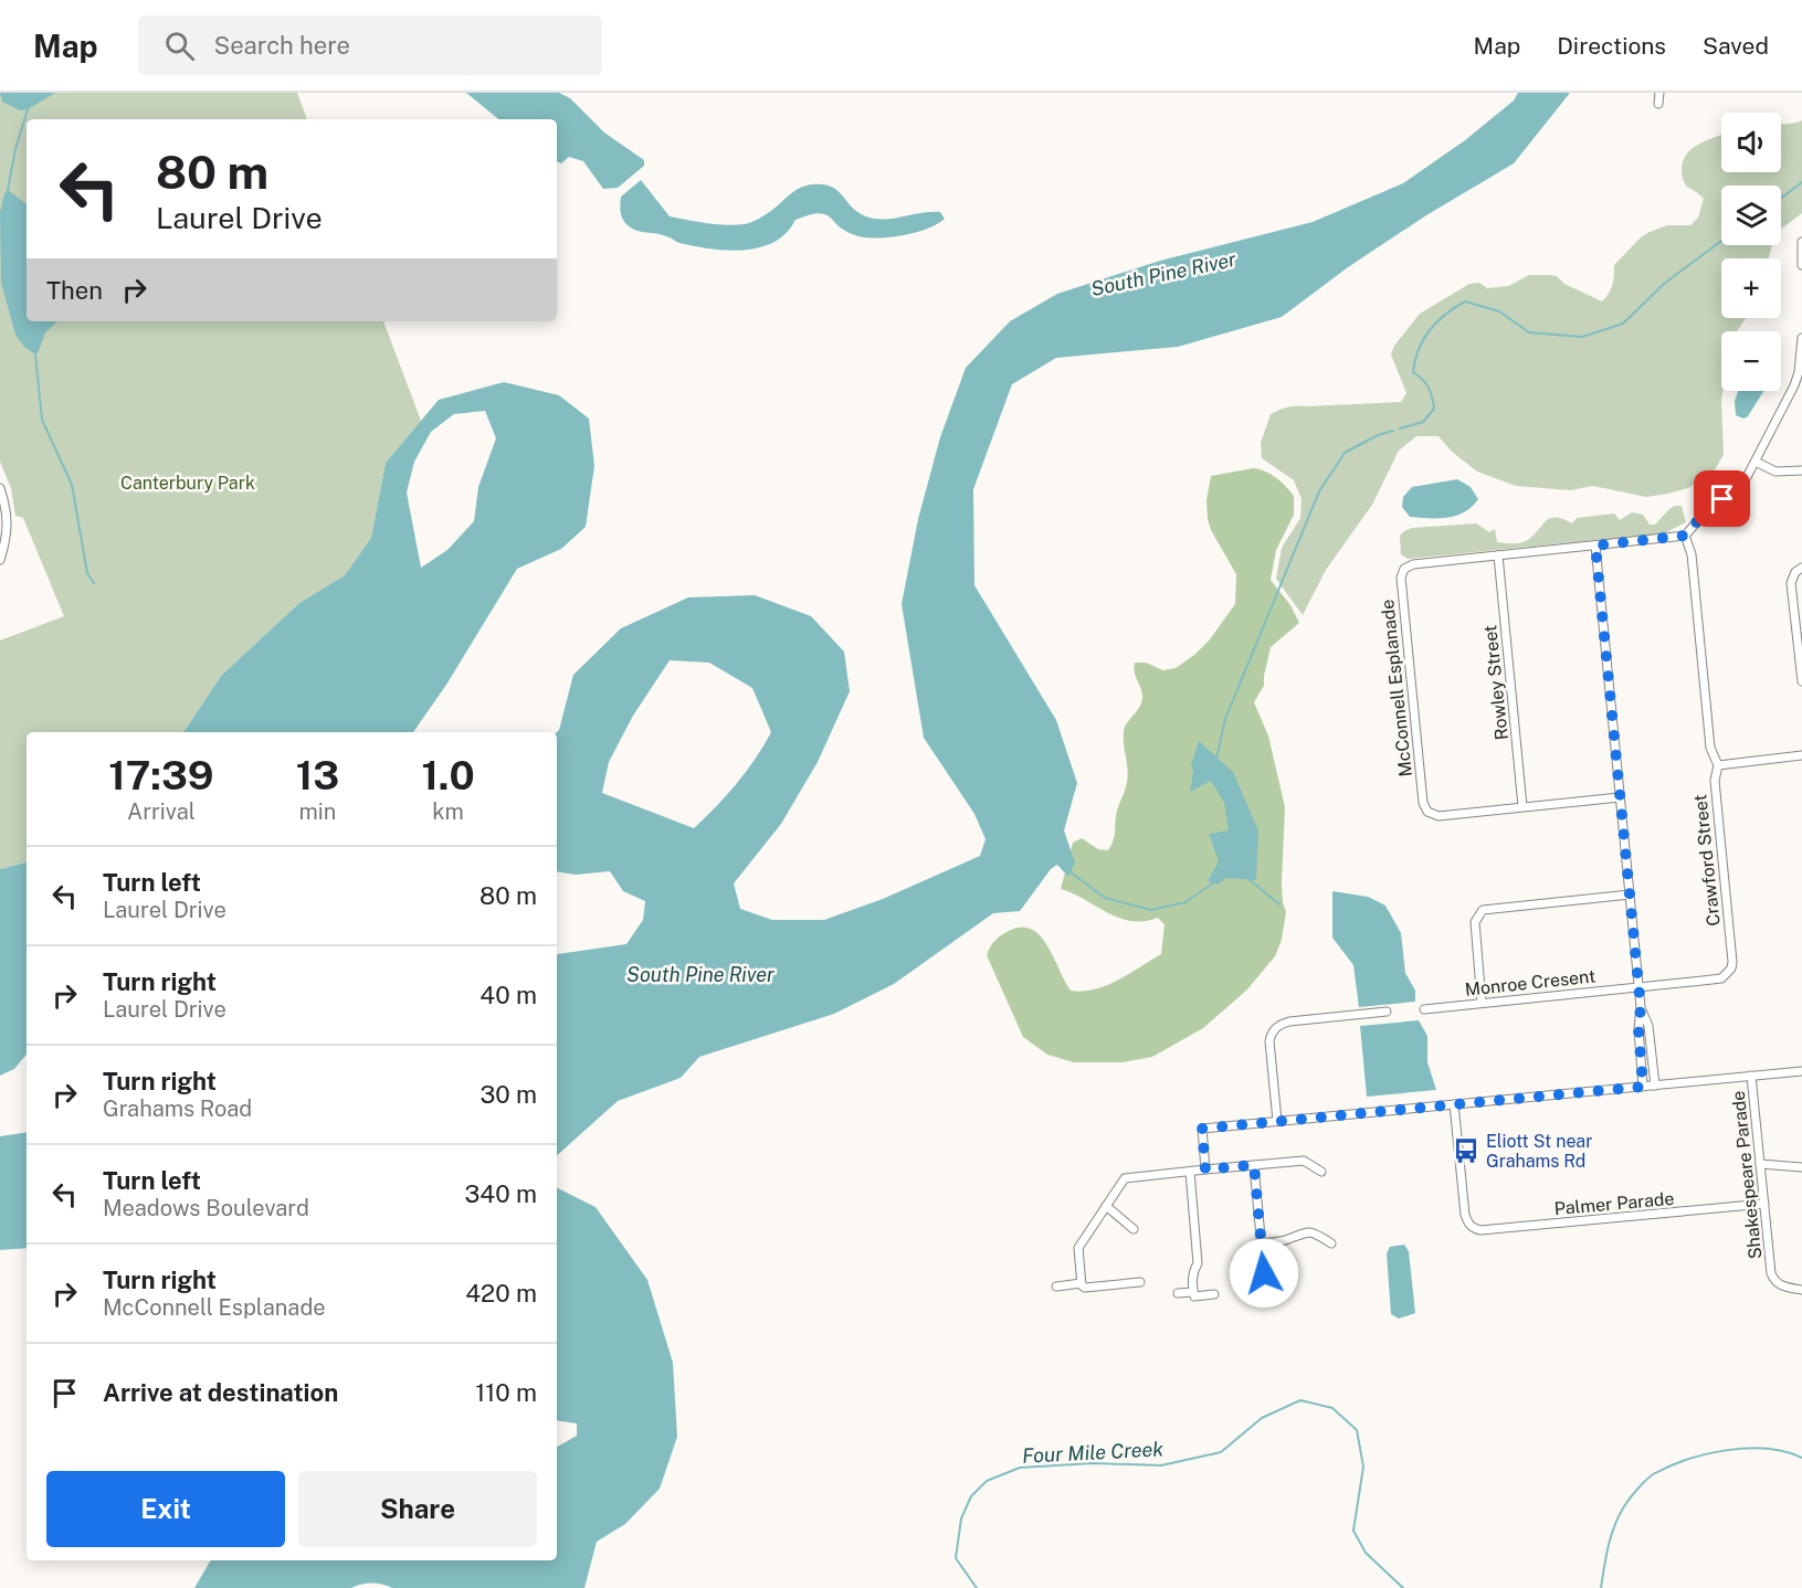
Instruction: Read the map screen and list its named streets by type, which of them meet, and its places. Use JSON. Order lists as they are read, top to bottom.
{
  "streets": {
    "street": [
      "Rowley Street",
      "McConnell Esplanade",
      "Crawford Street",
      "Monroe Cresent",
      "Shakespeare Parade",
      "Palmer Parade"
    ]
  },
  "crossings": [
    ["Rowley Street", "McConnell Esplanade"],
    ["McConnell Esplanade", "Crawford Street"],
    ["Crawford Street", "Monroe Cresent"],
    ["Shakespeare Parade", "Palmer Parade"]
  ],
  "water": ["South Pine River", "Four Mile Creek"],
  "parks": ["Canterbury Park"],
  "places": {
    "bus stop": ["Eliott St near Grahams Rd"]
  },
  "page": {
    "header": "Map",
    "search": "Search here",
    "nav": ["Map", "Directions", "Saved"],
    "map_buttons": ["+", "−"],
    "turn": ["80 m", "Laurel Drive"],
    "then": "Then",
    "eta": [
      "17:39",
      "Arrival",
      "13",
      "min",
      "1.0",
      "km"
    ],
    "list": [
      {
        "name": "Turn left",
        "note": "Laurel Drive",
        "value": "80 m"
      },
      {
        "name": "Turn right",
        "note": "Laurel Drive",
        "value": "40 m"
      },
      {
        "name": "Turn right",
        "note": "Grahams Road",
        "value": "30 m"
      },
      {
        "name": "Turn left",
        "note": "Meadows Boulevard",
        "value": "340 m"
      },
      {
        "name": "Turn right",
        "note": "McConnell Esplanade",
        "value": "420 m"
      },
      {
        "name": "Arrive at destination",
        "value": "110 m"
      }
    ],
    "buttons": ["Exit", "Share"]
  }
}
